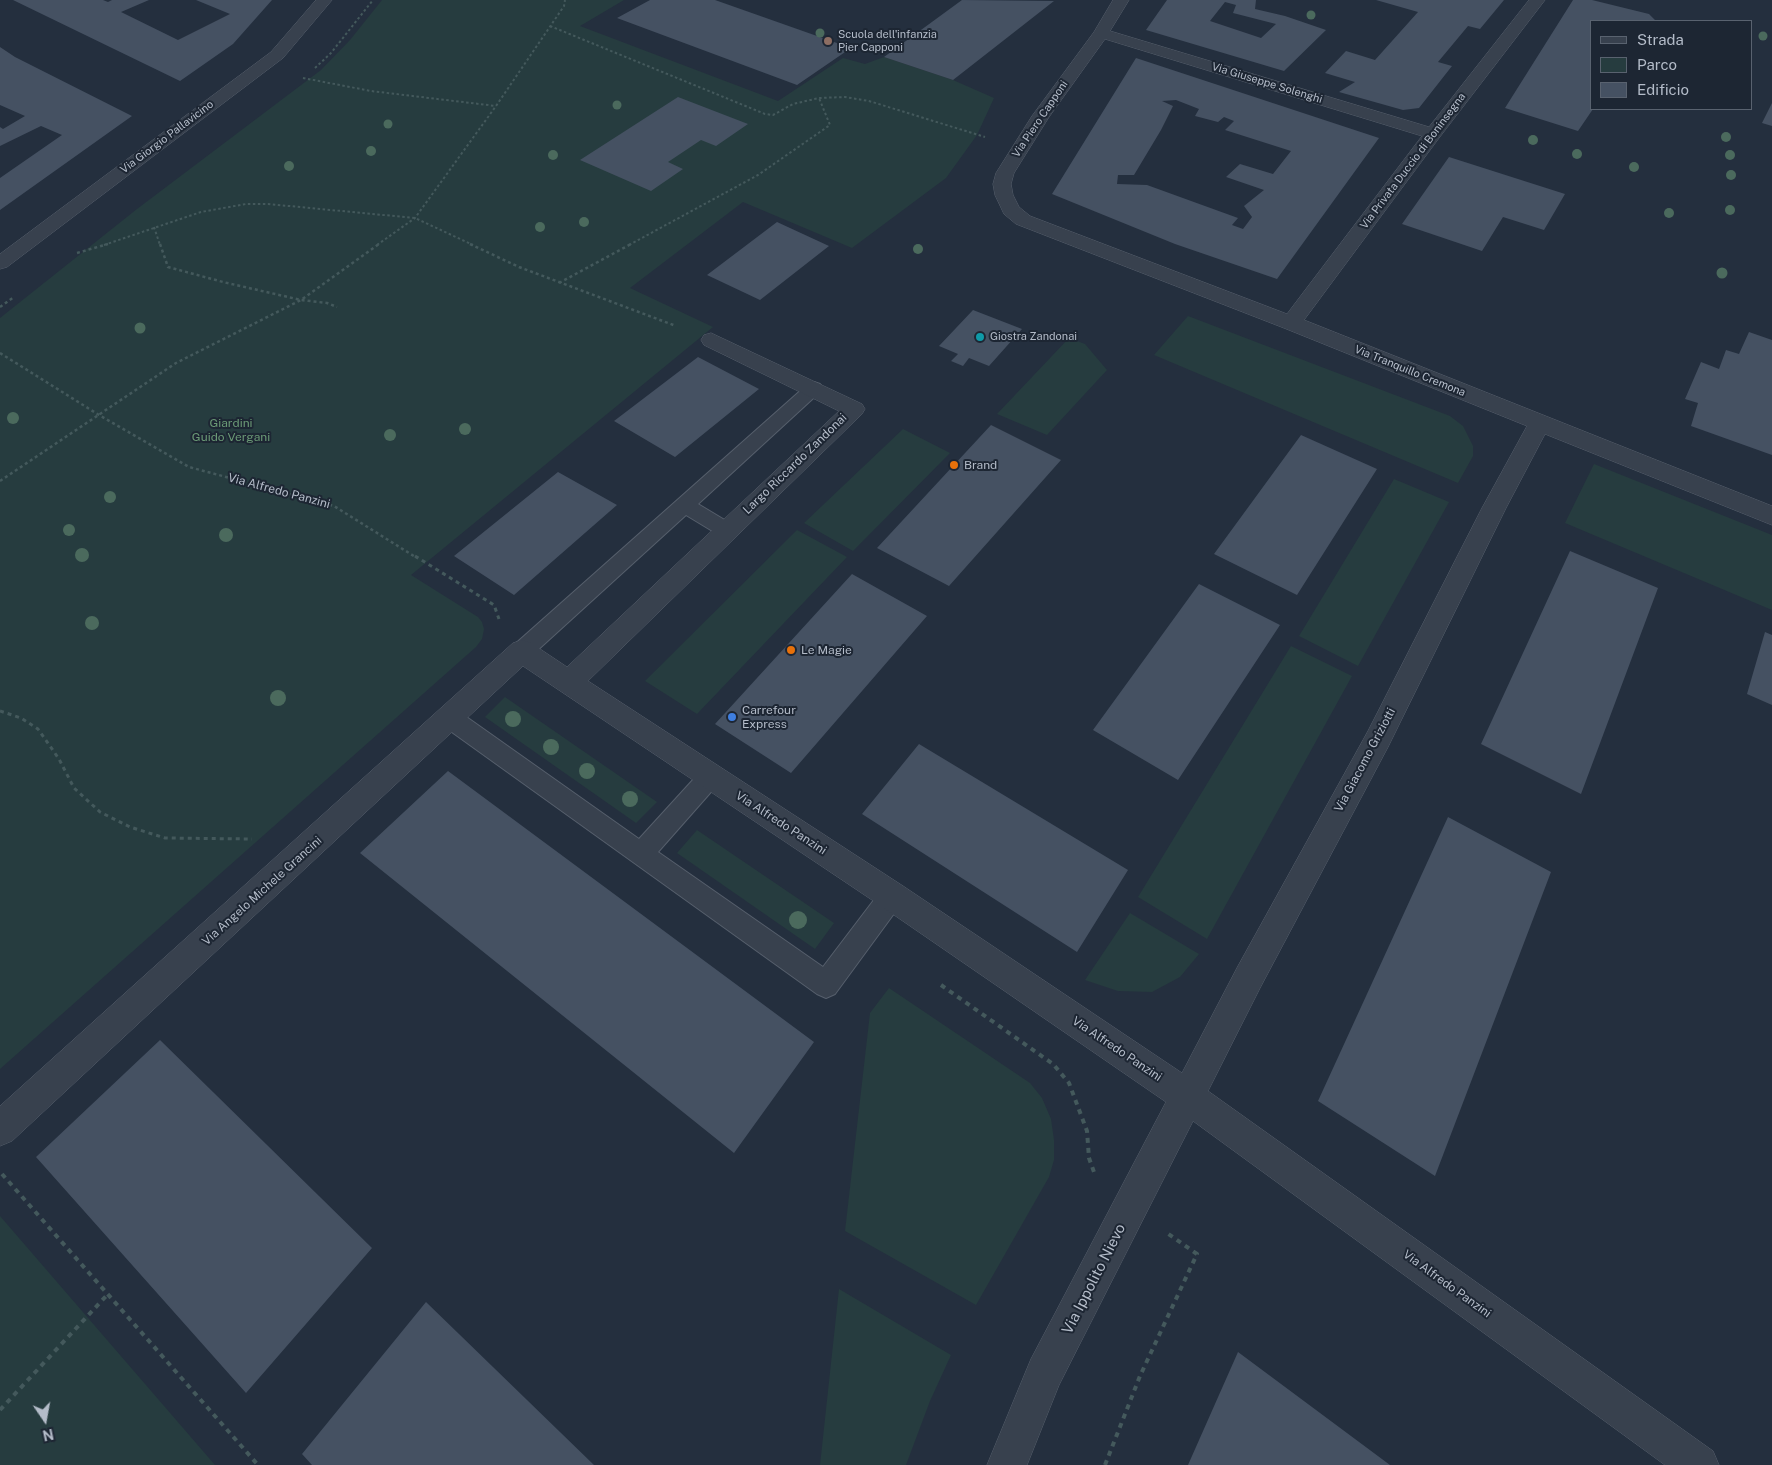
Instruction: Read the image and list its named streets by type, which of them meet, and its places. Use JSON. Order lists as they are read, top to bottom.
{
  "streets": {
    "street": [
      "Via Giuseppe Solenghi",
      "Via Piero Capponi",
      "Via Giorgio Pallavicino",
      "Via Privata Duccio di Boninsegna",
      "Via Tranquillo Cremona",
      "Largo Riccardo Zandonai",
      "Via Alfredo Panzini",
      "Via Giacomo Griziotti",
      "Via Angelo Michele Grancini",
      "Via Ippolito Nievo"
    ]
  },
  "crossings": [
    ["Via Giuseppe Solenghi", "Via Piero Capponi"],
    ["Via Giuseppe Solenghi", "Via Privata Duccio di Boninsegna"],
    ["Via Piero Capponi", "Via Tranquillo Cremona"],
    ["Via Privata Duccio di Boninsegna", "Via Tranquillo Cremona"],
    ["Via Tranquillo Cremona", "Via Giacomo Griziotti"],
    ["Largo Riccardo Zandonai", "Via Alfredo Panzini"],
    ["Via Alfredo Panzini", "Via Giacomo Griziotti"],
    ["Via Alfredo Panzini", "Via Angelo Michele Grancini"],
    ["Via Alfredo Panzini", "Via Ippolito Nievo"],
    ["Via Giacomo Griziotti", "Via Ippolito Nievo"]
  ],
  "parks": ["Giardini Guido Vergani"],
  "places": [
    "Scuola dell'infanzia Pier Capponi",
    "Giostra Zandonai",
    "Brand",
    "Le Magie",
    "Carrefour Express"
  ],
  "legend": ["Strada", "Parco", "Edificio"],
  "north": "bottom"
}
